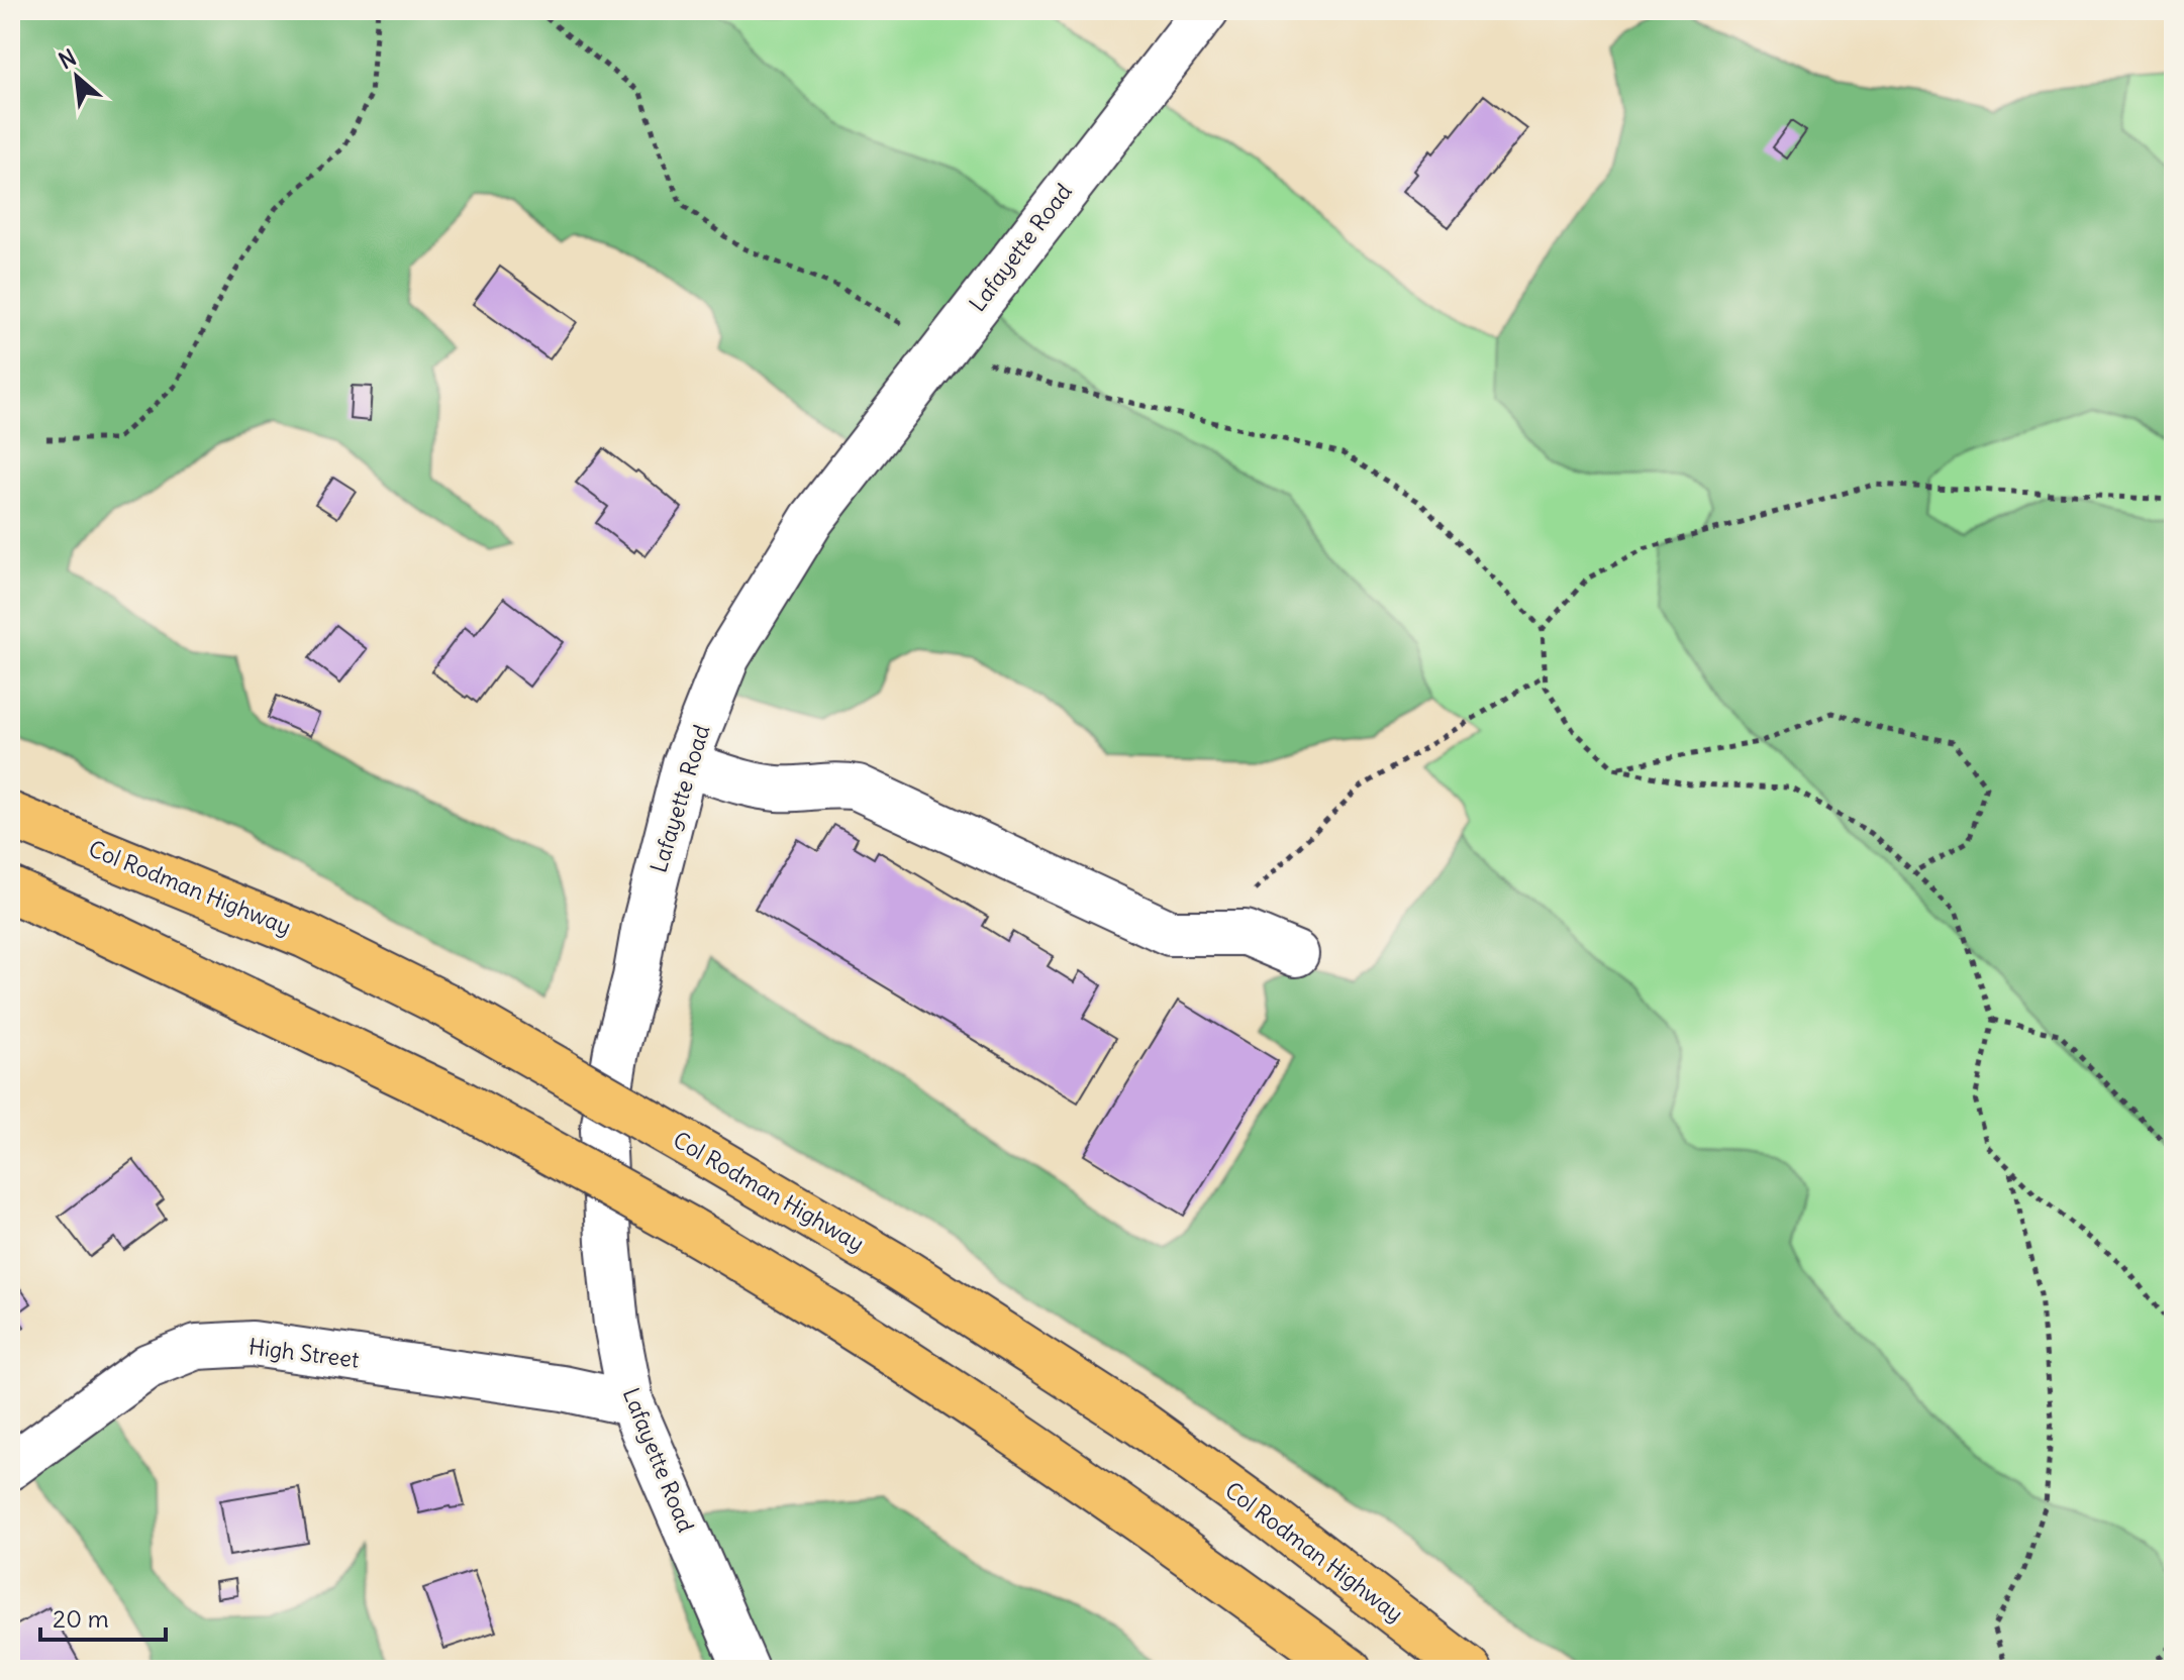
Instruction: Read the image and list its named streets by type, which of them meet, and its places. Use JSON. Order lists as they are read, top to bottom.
{
  "streets": {
    "highway": ["Col Rodman Highway"],
    "street": ["Lafayette Road", "High Street"]
  },
  "crossings": [
    ["Lafayette Road", "High Street"]
  ],
  "scale_bar": "20 m",
  "north": "top left"
}
